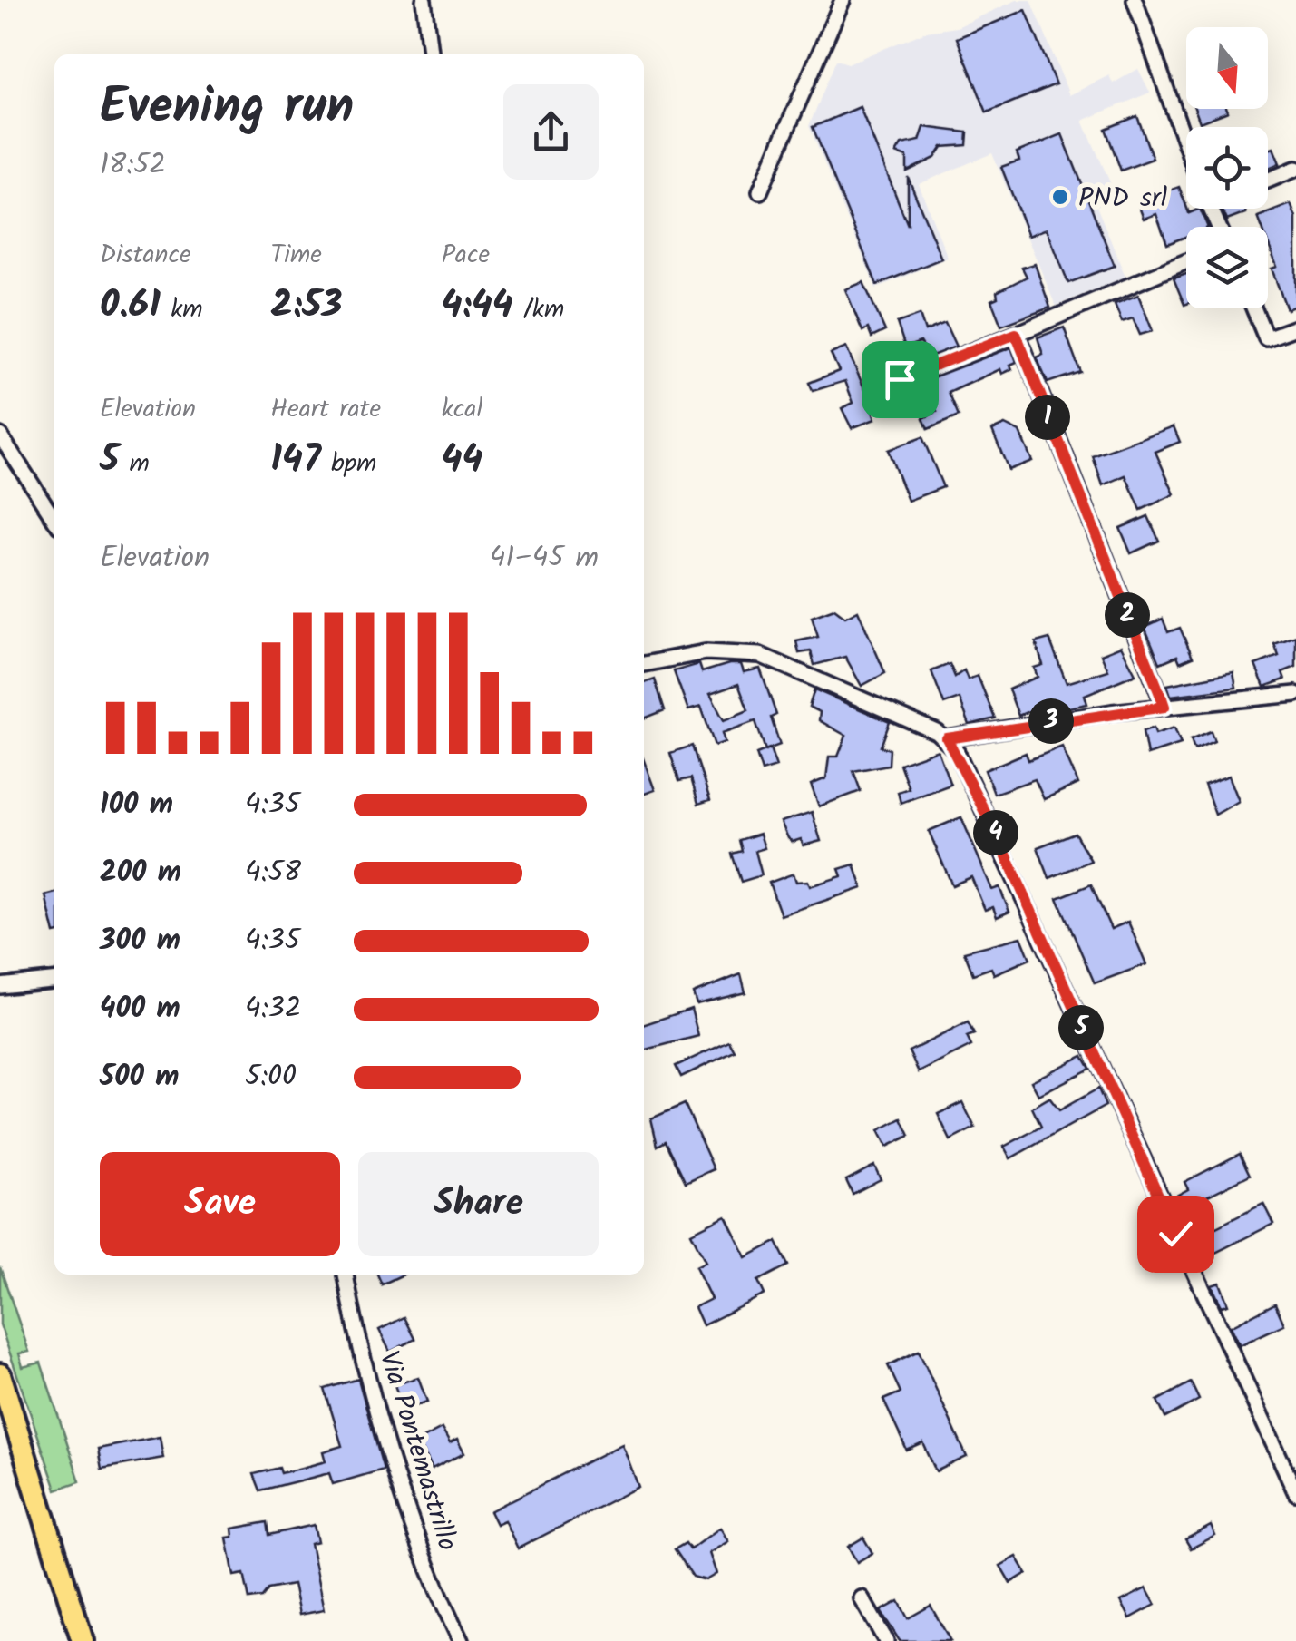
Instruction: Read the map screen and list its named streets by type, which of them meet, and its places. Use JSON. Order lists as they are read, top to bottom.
{
  "streets": {
    "street": ["Via Pontemastrillo"]
  },
  "places": ["PND srl"],
  "north": "bottom",
  "page": {
    "heading": ["Evening run", "18:52"],
    "stats": [
      ["Distance", "0.61 km"],
      ["Time", "2:53"],
      ["Pace", "4:44 /km"],
      ["Elevation", "5 m"],
      ["Heart rate", "147 bpm"],
      ["kcal", "44"]
    ],
    "pins": [
      "1",
      "2",
      "3",
      "4",
      "5"
    ],
    "chart": ["Elevation", "41–45 m"],
    "list": [
      {
        "name": "100 m",
        "note": "4:35"
      },
      {
        "name": "200 m",
        "note": "4:58"
      },
      {
        "name": "300 m",
        "note": "4:35"
      },
      {
        "name": "400 m",
        "note": "4:32"
      },
      {
        "name": "500 m",
        "note": "5:00"
      }
    ],
    "buttons": ["Save", "Share"]
  }
}
